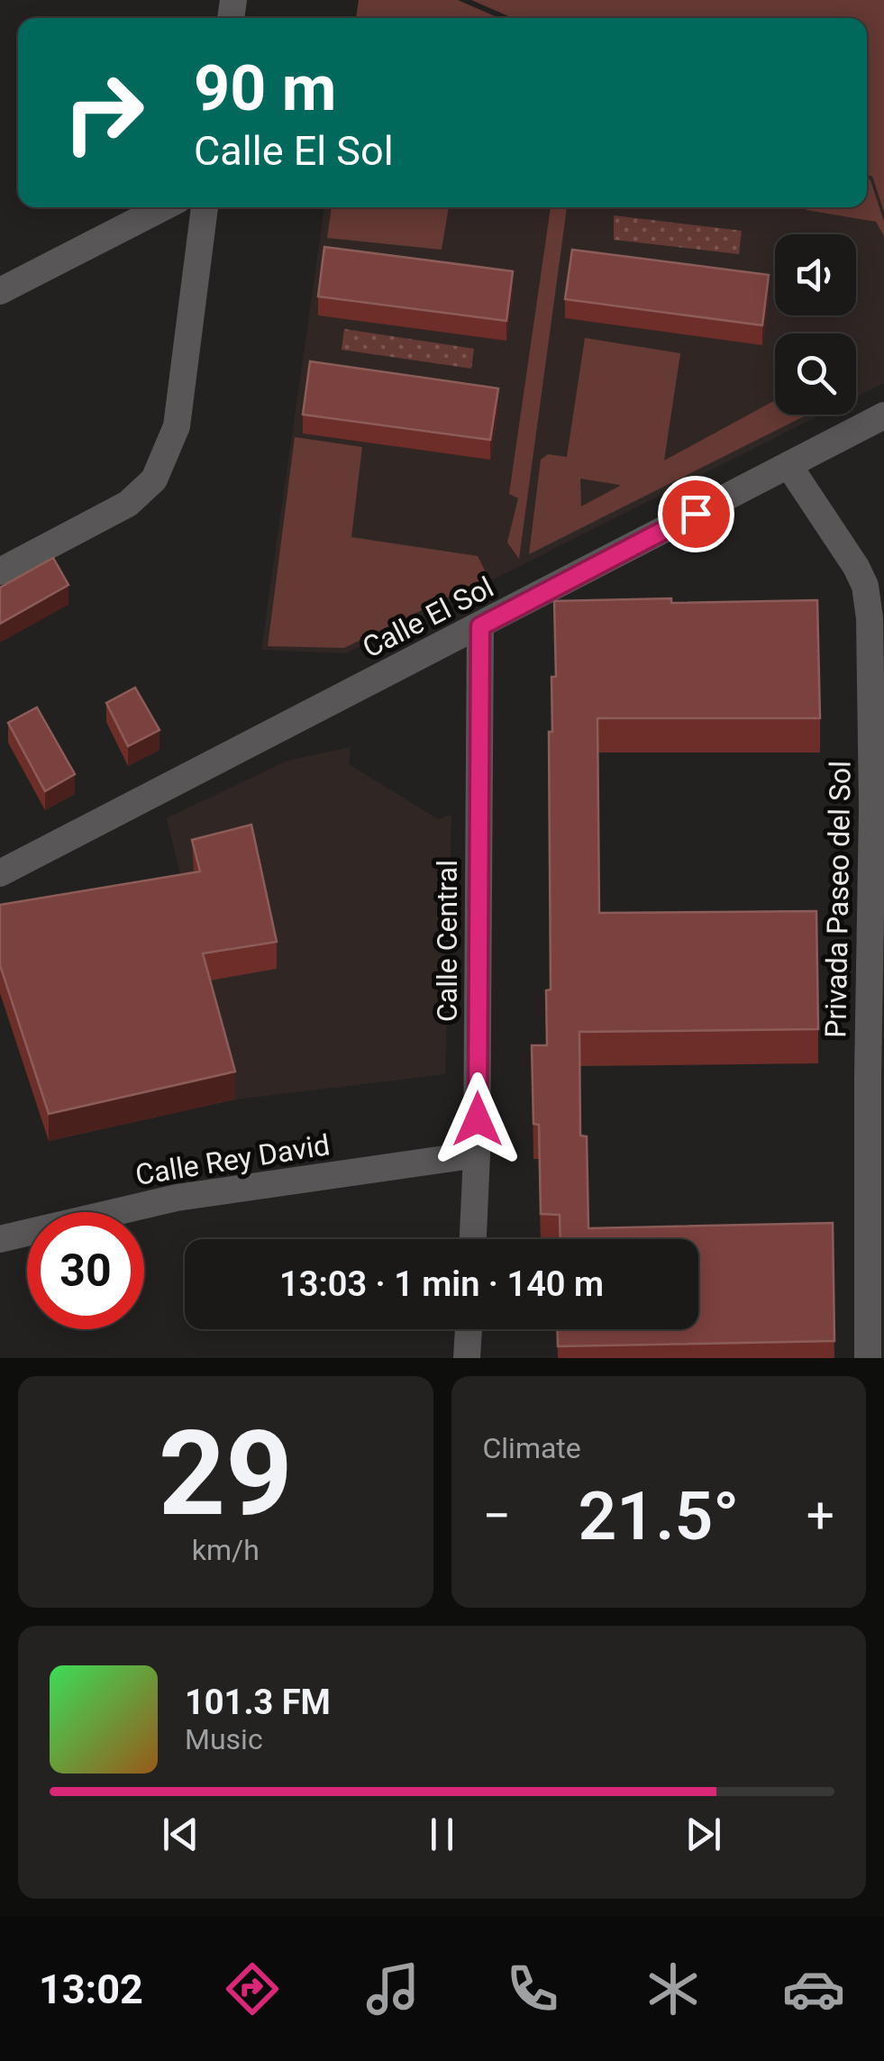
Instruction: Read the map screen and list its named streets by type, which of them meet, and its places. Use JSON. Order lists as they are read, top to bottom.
{
  "streets": {
    "street": [
      "Calle El Sol",
      "Privada Paseo del Sol",
      "Calle Central",
      "Calle Rey David"
    ]
  },
  "crossings": [
    ["Calle El Sol", "Privada Paseo del Sol"],
    ["Calle El Sol", "Calle Central"],
    ["Calle Central", "Calle Rey David"]
  ],
  "page": {
    "turn": ["90 m", "Calle El Sol"],
    "limit": "30",
    "trip": "13:03 · 1 min · 140 m",
    "tile": [
      ["29", "km/h"],
      "Climate"
    ],
    "heat": ["−", "21.5°", "+"],
    "song": ["101.3 FM", "Music"],
    "tabs": "13:02"
  }
}
